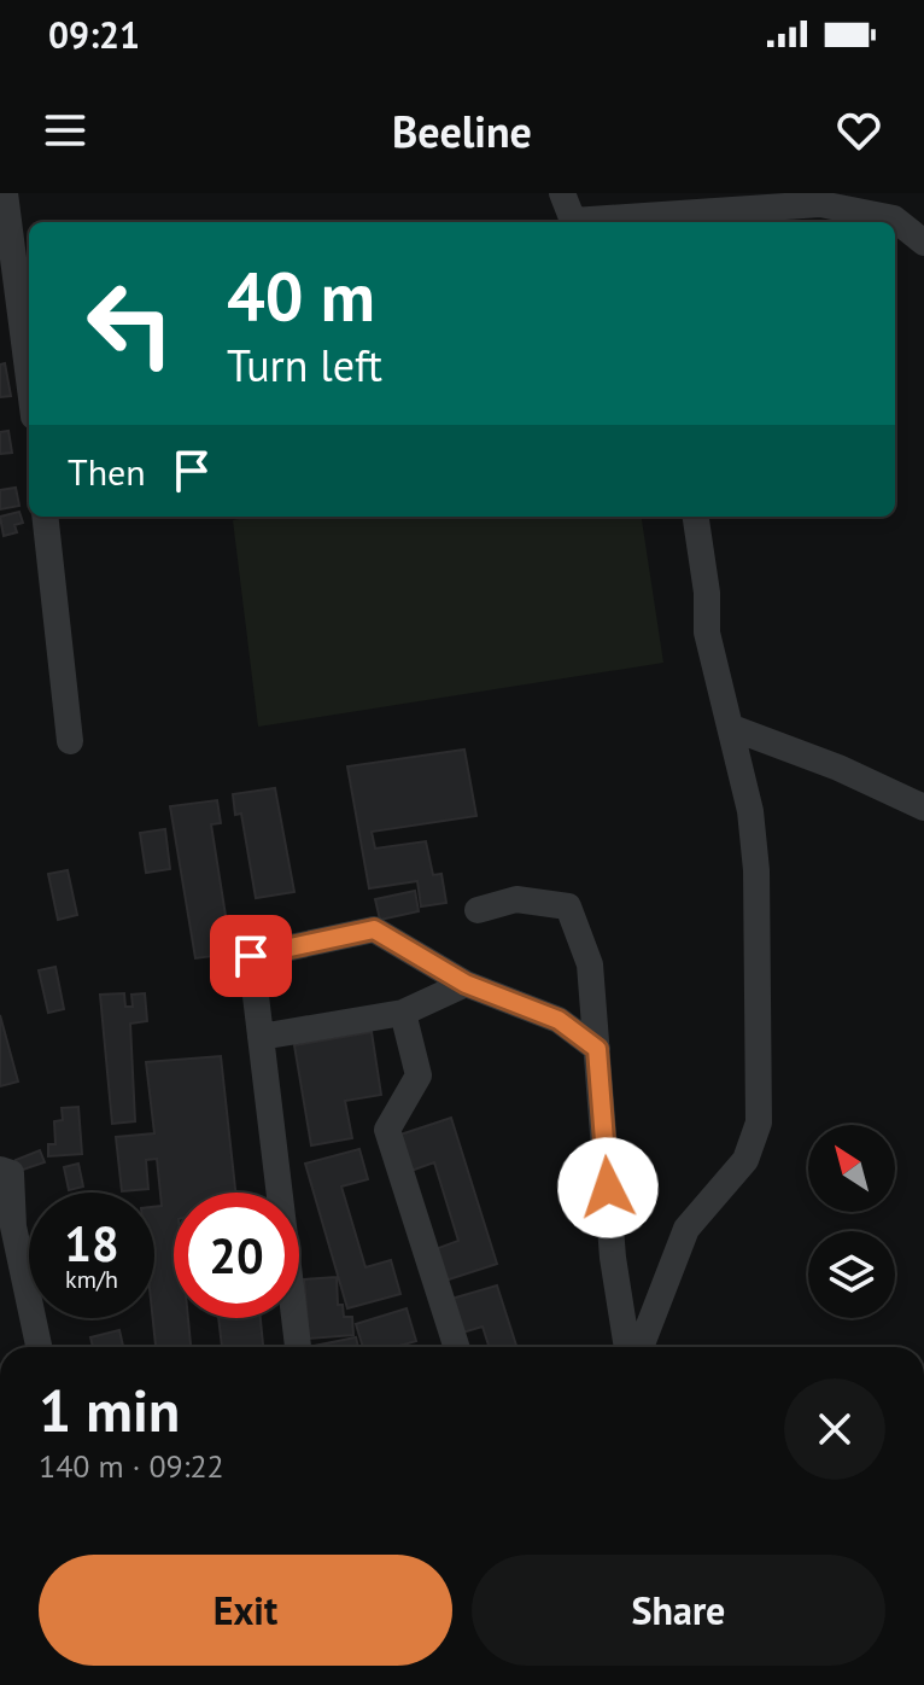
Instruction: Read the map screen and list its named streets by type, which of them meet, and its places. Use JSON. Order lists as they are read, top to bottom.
{
  "north": "top left",
  "page": {
    "status": "09:21",
    "header": "Beeline",
    "turn": ["40 m", "Turn left"],
    "then": "Then",
    "speed": "18 km/h",
    "limit": "20",
    "heading": ["1 min", "140 m · 09:22"],
    "buttons": ["Exit", "Share"]
  }
}
